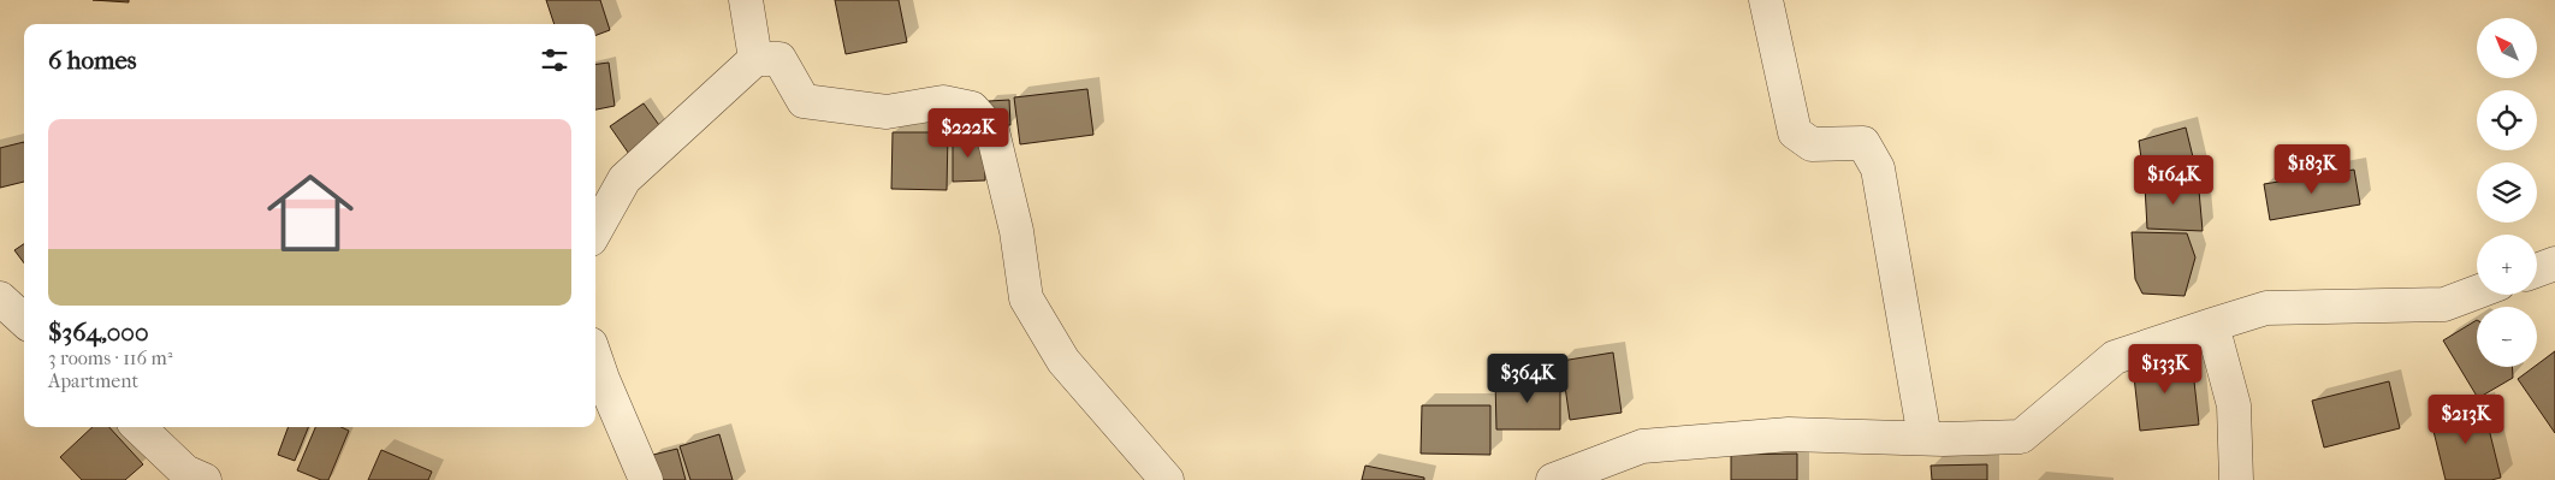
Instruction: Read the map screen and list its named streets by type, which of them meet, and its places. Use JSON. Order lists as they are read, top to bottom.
{
  "north": "top left",
  "page": {
    "map_buttons": ["+", "−"],
    "heading": "6 homes",
    "list": [
      {
        "name": "$364,000",
        "note": "3 rooms · 116 m² · Apartment"
      }
    ],
    "price": [
      "$222K",
      "$183K",
      "$164K",
      "$133K",
      "$364K",
      "$213K"
    ]
  }
}
